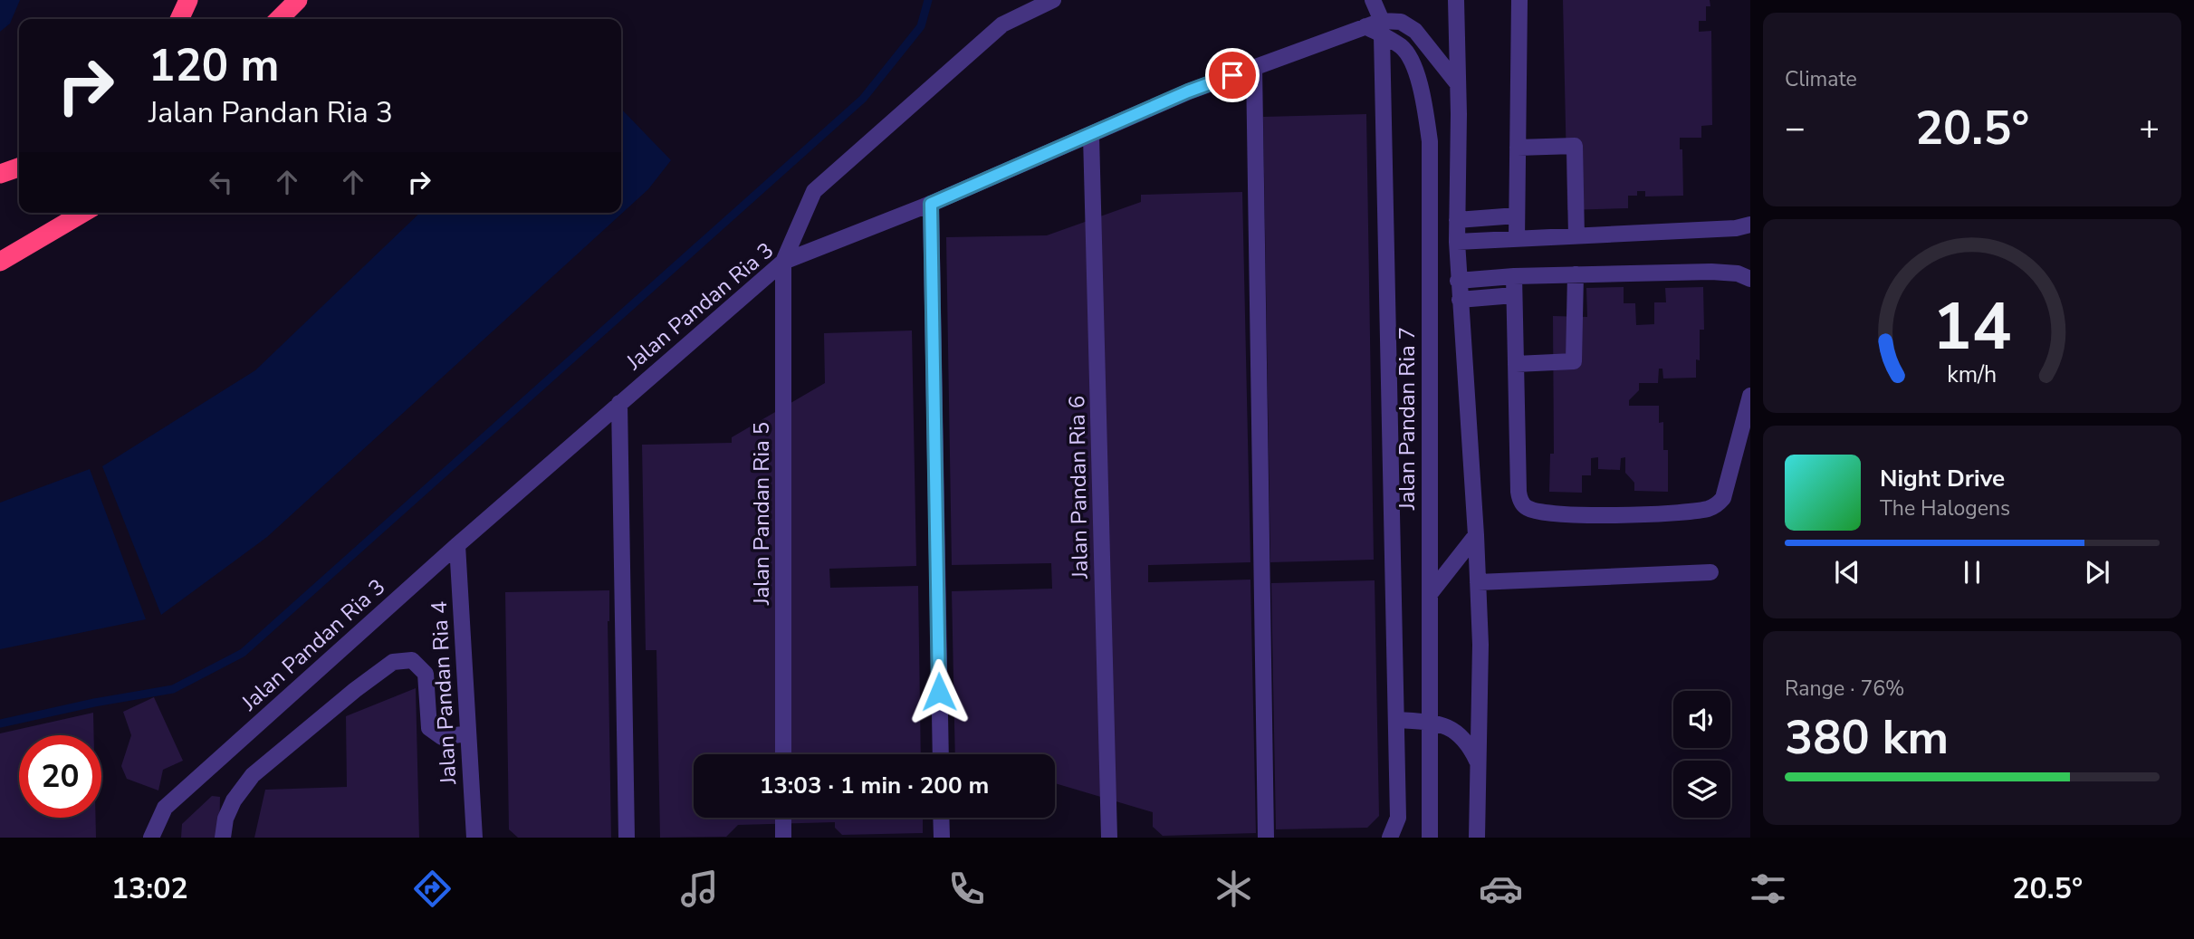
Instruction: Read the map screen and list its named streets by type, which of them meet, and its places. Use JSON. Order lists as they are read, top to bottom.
{
  "streets": {
    "street": [
      "Jalan Pandan Ria 3",
      "Jalan Pandan Ria 7",
      "Jalan Pandan Ria 6",
      "Jalan Pandan Ria 5",
      "Jalan Pandan Ria 4"
    ]
  },
  "crossings": [
    ["Jalan Pandan Ria 3", "Jalan Pandan Ria 7"],
    ["Jalan Pandan Ria 3", "Jalan Pandan Ria 6"],
    ["Jalan Pandan Ria 3", "Jalan Pandan Ria 5"],
    ["Jalan Pandan Ria 3", "Jalan Pandan Ria 4"]
  ],
  "page": {
    "tile": [
      "Climate",
      ["Range · 76%", "380 km"]
    ],
    "turn": ["120 m", "Jalan Pandan Ria 3"],
    "heat": ["−", "20.5°", "+"],
    "song": ["Night Drive", "The Halogens"],
    "limit": "20",
    "trip": "13:03 · 1 min · 200 m",
    "tabs": ["13:02", "20.5°"],
    "gauge": ["14", "km/h"]
  }
}
